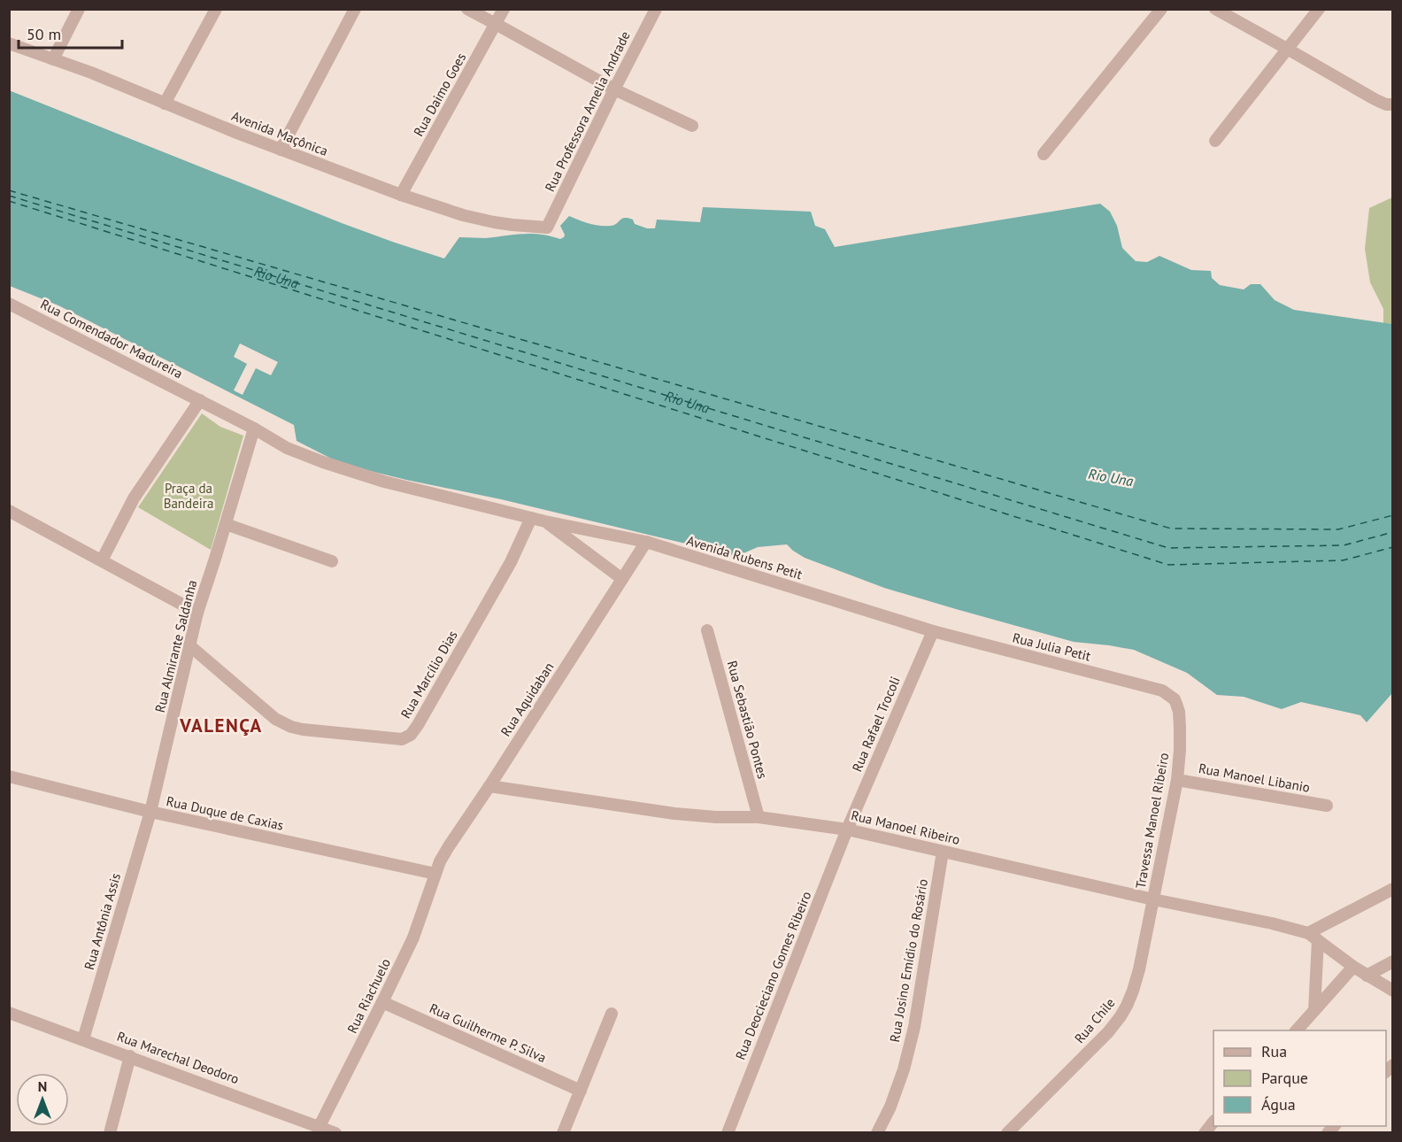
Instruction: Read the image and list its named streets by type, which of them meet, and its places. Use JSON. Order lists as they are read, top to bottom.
{
  "streets": {
    "street": [
      "Rua Daimo Goes",
      "Rua Professora Amelia Andrade",
      "Avenida Maçônica",
      "Rua Comendador Madureira",
      "Avenida Rubens Petit",
      "Rua Almirante Saldanha",
      "Rua Julia Petit",
      "Rua Marcílio Dias",
      "Rua Aquidaban",
      "Rua Sebastião Pontes",
      "Rua Rafael Trocoli",
      "Rua Manoel Libanio",
      "Rua Duque de Caxias",
      "Travessa Manoel Ribeiro",
      "Rua Manoel Ribeiro",
      "Rua Antônia Assis",
      "Rua Josino Emídio do Rosário",
      "Rua Deocieciano Gomes Ribeiro",
      "Rua Riachuelo",
      "Rua Chile",
      "Rua Guilherme P. Silva",
      "Rua Marechal Deodoro"
    ]
  },
  "crossings": [
    ["Rua Daimo Goes", "Avenida Maçônica"],
    ["Rua Professora Amelia Andrade", "Avenida Maçônica"],
    ["Avenida Rubens Petit", "Rua Almirante Saldanha"],
    ["Avenida Rubens Petit", "Rua Julia Petit"],
    ["Avenida Rubens Petit", "Rua Marcílio Dias"],
    ["Avenida Rubens Petit", "Rua Aquidaban"],
    ["Avenida Rubens Petit", "Rua Rafael Trocoli"],
    ["Rua Almirante Saldanha", "Rua Marcílio Dias"],
    ["Rua Almirante Saldanha", "Rua Duque de Caxias"],
    ["Rua Almirante Saldanha", "Rua Antônia Assis"],
    ["Rua Julia Petit", "Rua Rafael Trocoli"],
    ["Rua Julia Petit", "Travessa Manoel Ribeiro"],
    ["Rua Aquidaban", "Rua Duque de Caxias"],
    ["Rua Aquidaban", "Rua Manoel Ribeiro"],
    ["Rua Aquidaban", "Rua Riachuelo"],
    ["Rua Sebastião Pontes", "Rua Manoel Ribeiro"],
    ["Rua Rafael Trocoli", "Rua Manoel Ribeiro"],
    ["Rua Rafael Trocoli", "Rua Deocieciano Gomes Ribeiro"],
    ["Rua Manoel Libanio", "Travessa Manoel Ribeiro"],
    ["Rua Duque de Caxias", "Rua Antônia Assis"],
    ["Rua Duque de Caxias", "Rua Riachuelo"],
    ["Travessa Manoel Ribeiro", "Rua Manoel Ribeiro"],
    ["Travessa Manoel Ribeiro", "Rua Chile"],
    ["Rua Manoel Ribeiro", "Rua Josino Emídio do Rosário"],
    ["Rua Manoel Ribeiro", "Rua Deocieciano Gomes Ribeiro"],
    ["Rua Manoel Ribeiro", "Rua Chile"],
    ["Rua Antônia Assis", "Rua Marechal Deodoro"],
    ["Rua Riachuelo", "Rua Guilherme P. Silva"],
    ["Rua Riachuelo", "Rua Marechal Deodoro"]
  ],
  "districts": ["VALENÇA"],
  "water": ["Rio Una"],
  "parks": ["Praça da Bandeira"],
  "legend": ["Rua", "Parque", "Água"],
  "scale_bar": "50 m",
  "north": "top"
}
